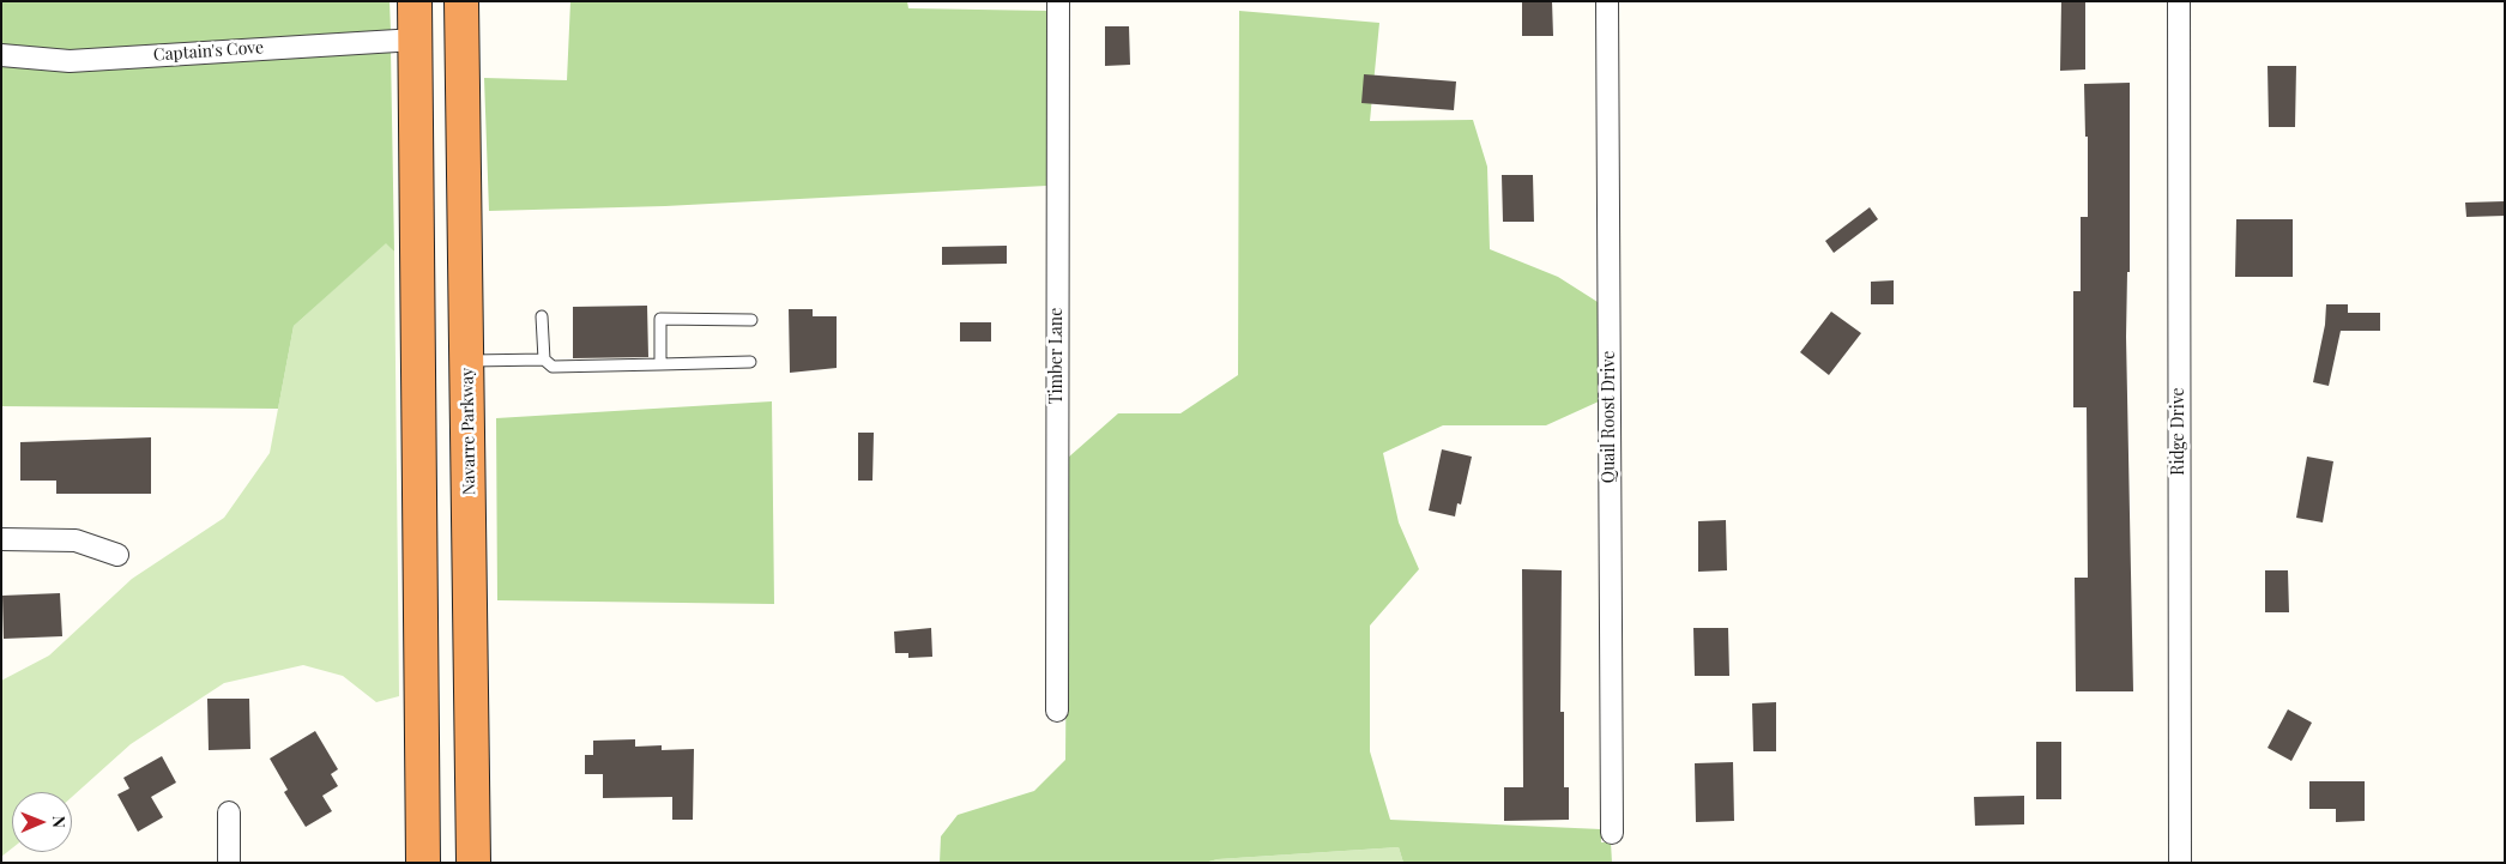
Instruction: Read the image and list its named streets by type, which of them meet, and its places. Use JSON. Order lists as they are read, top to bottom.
{
  "streets": {
    "highway": ["Navarre Parkway"],
    "street": [
      "Captain's Cove",
      "Timber Lane",
      "Quail Roost Drive",
      "Ridge Drive"
    ]
  },
  "north": "right"
}
